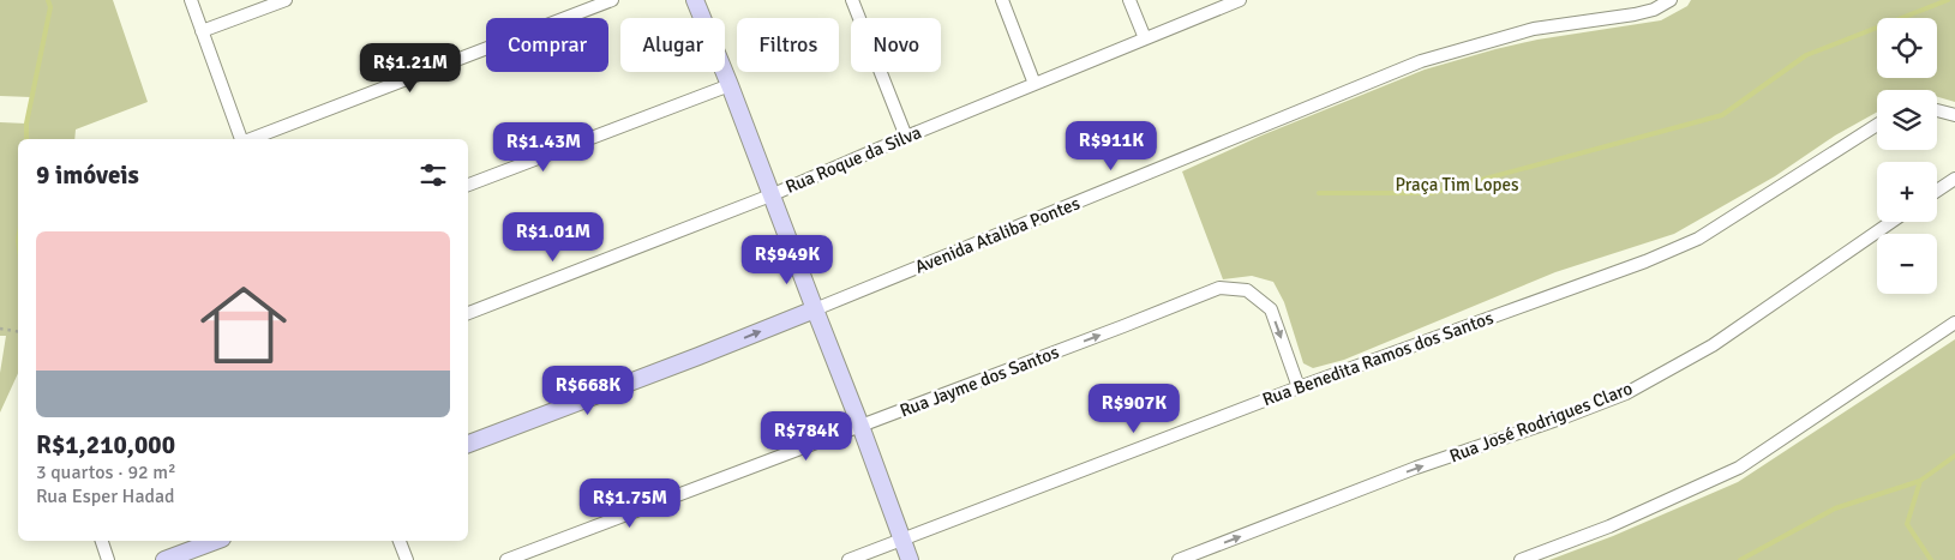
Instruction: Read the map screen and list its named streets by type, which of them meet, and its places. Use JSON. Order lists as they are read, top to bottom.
{
  "streets": {
    "street": [
      "Rua Roque da Silva",
      "Avenida Ataliba Pontes",
      "Rua Benedita Ramos dos Santos",
      "Rua Jayme dos Santos",
      "Rua José Rodrigues Claro"
    ]
  },
  "crossings": [
    ["Rua Benedita Ramos dos Santos", "Rua Jayme dos Santos"]
  ],
  "one_way": ["Rua Jayme dos Santos", "Rua José Rodrigues Claro"],
  "parks": ["Praça Tim Lopes"],
  "page": {
    "map_buttons": ["+", "−"],
    "chip": [
      "Comprar",
      "Alugar",
      "Filtros",
      "Novo"
    ],
    "price": [
      "R$1.21M",
      "R$911K",
      "R$1.43M",
      "R$1.01M",
      "R$949K",
      "R$668K",
      "R$907K",
      "R$784K",
      "R$1.75M"
    ],
    "heading": "9 imóveis",
    "list": [
      {
        "name": "R$1,210,000",
        "note": "3 quartos · 92 m² · Rua Esper Hadad"
      }
    ]
  }
}
